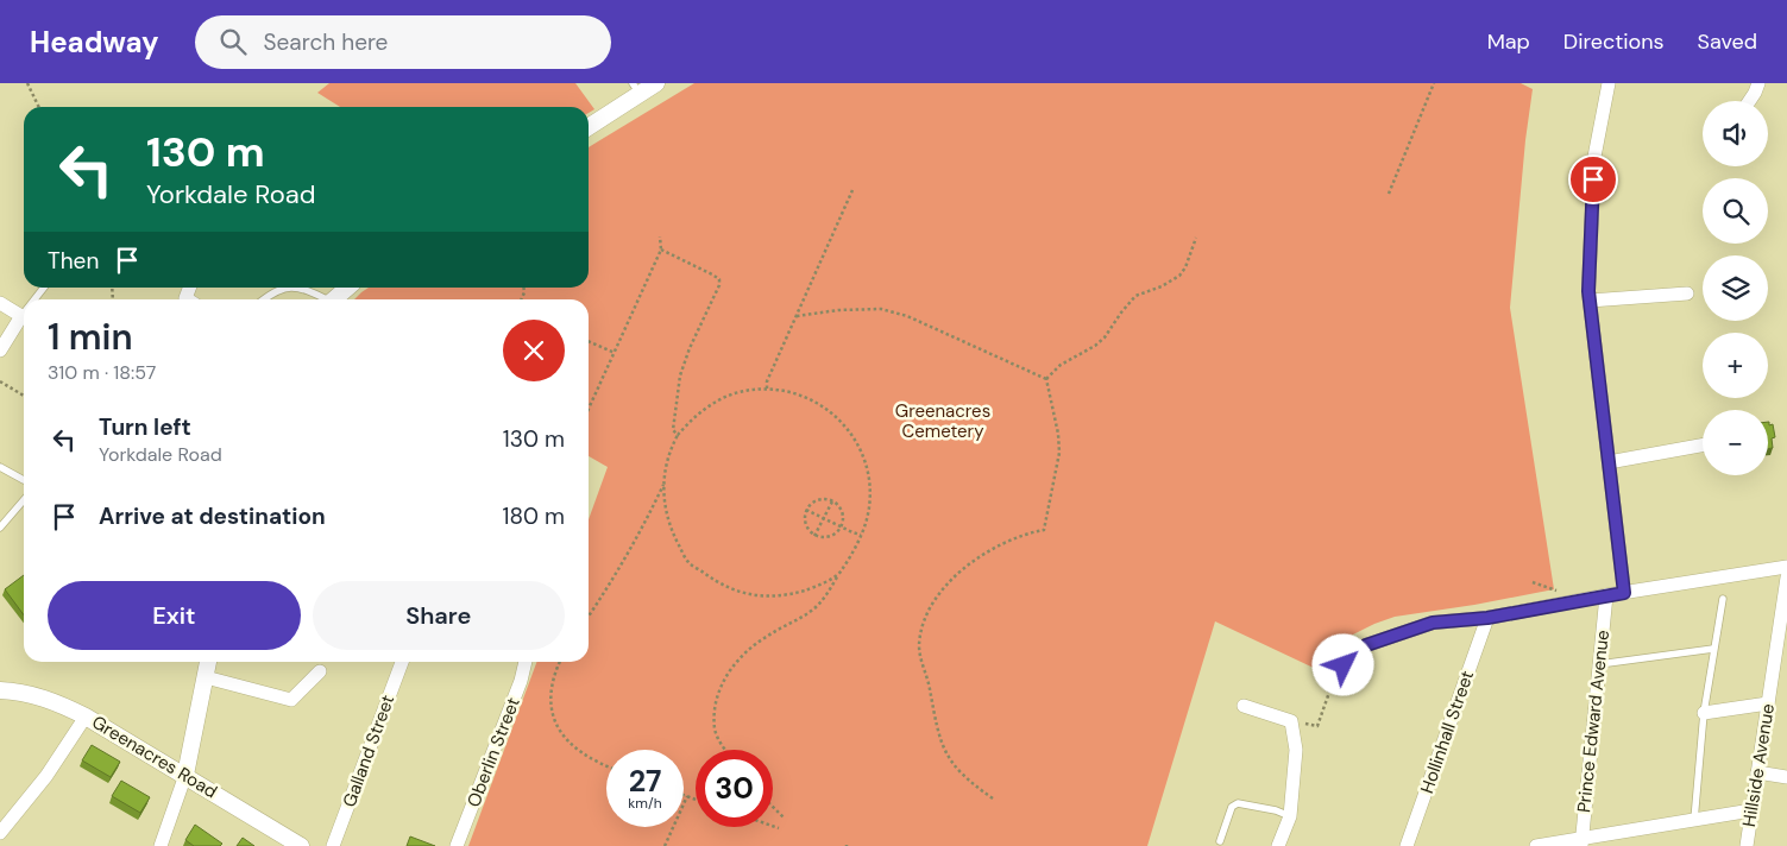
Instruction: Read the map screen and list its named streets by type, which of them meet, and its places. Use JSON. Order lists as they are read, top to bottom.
{
  "streets": {
    "street": [
      "Prince Edward Avenue",
      "Hollinhall Street",
      "Galland Street",
      "Oberlin Street",
      "Greenacres Road",
      "Hillside Avenue"
    ]
  },
  "parks": ["Greenacres Cemetery"],
  "page": {
    "header": "Headway",
    "search": "Search here",
    "nav": ["Map", "Directions", "Saved"],
    "map_buttons": ["+", "−"],
    "turn": ["130 m", "Yorkdale Road"],
    "then": "Then",
    "heading": ["1 min", "310 m · 18:57"],
    "list": [
      {
        "name": "Turn left",
        "note": "Yorkdale Road",
        "value": "130 m"
      },
      {
        "name": "Arrive at destination",
        "value": "180 m"
      }
    ],
    "buttons": ["Exit", "Share"],
    "speed": "27 km/h",
    "limit": "30"
  }
}
